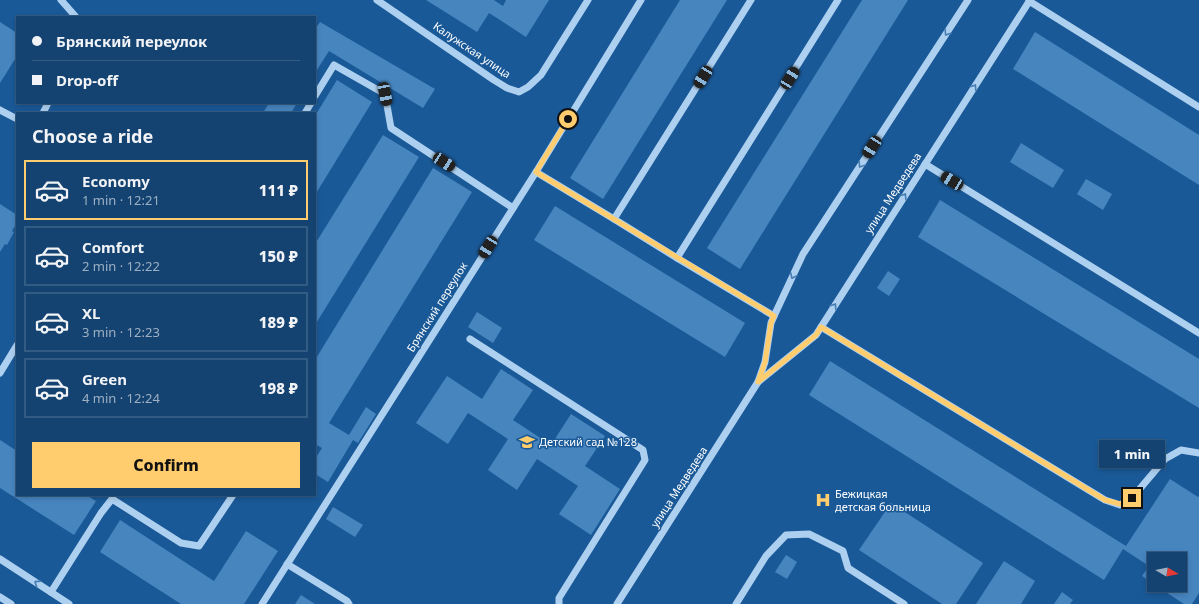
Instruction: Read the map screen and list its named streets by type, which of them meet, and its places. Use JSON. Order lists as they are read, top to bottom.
{
  "streets": {
    "street": ["Калужская улица", "улица Медведева", "Брянский переулок"]
  },
  "places": {
    "school or university": ["Детский сад №128"],
    "hospital": ["Бежицкая детская больница"]
  },
  "north": "right",
  "page": {
    "banner": ["Брянский переулок", "Drop-off"],
    "heading": "Choose a ride",
    "list": [
      {
        "name": "Economy",
        "note": "1 min · 12:21",
        "value": "111 ₽"
      },
      {
        "name": "Comfort",
        "note": "2 min · 12:22",
        "value": "150 ₽"
      },
      {
        "name": "XL",
        "note": "3 min · 12:23",
        "value": "189 ₽"
      },
      {
        "name": "Green",
        "note": "4 min · 12:24",
        "value": "198 ₽"
      }
    ],
    "buttons": "Confirm",
    "bubble": "1 min"
  }
}
